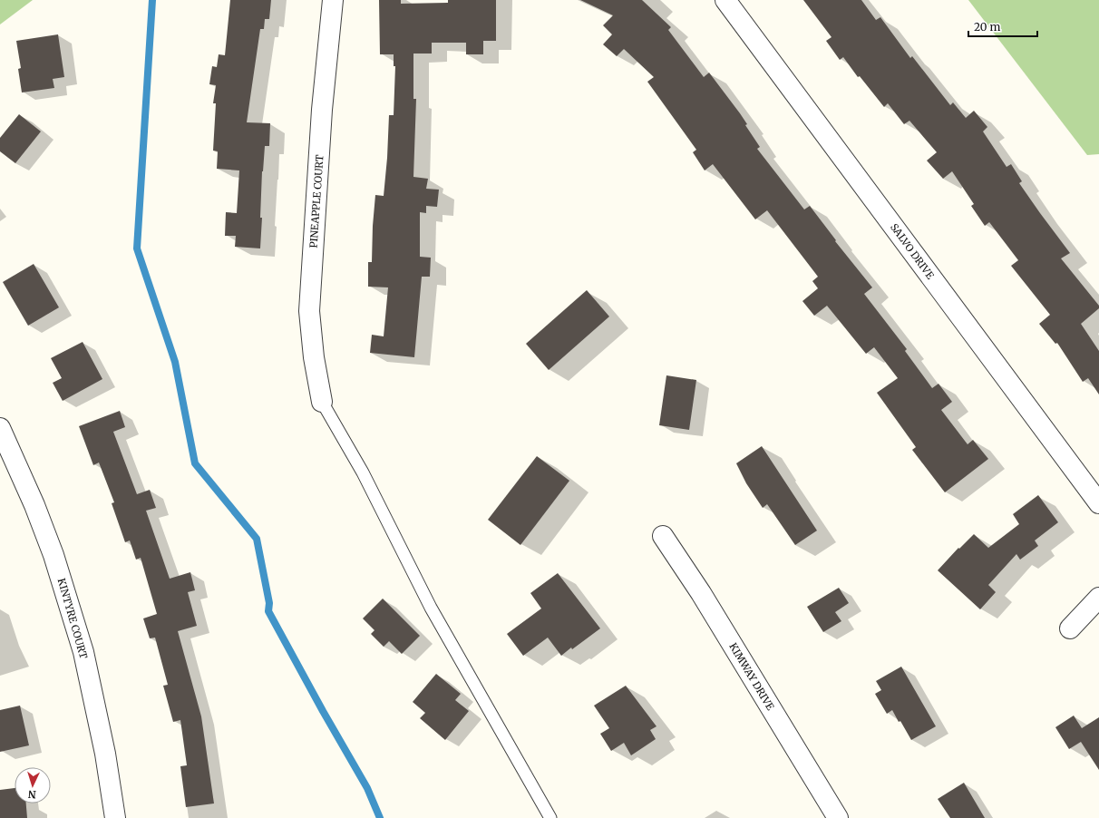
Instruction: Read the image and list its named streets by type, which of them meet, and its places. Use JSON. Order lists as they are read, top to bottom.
{
  "streets": {
    "street": [
      "PINEAPPLE COURT",
      "SALVO DRIVE",
      "KINTYRE COURT",
      "KIMWAY DRIVE"
    ]
  },
  "scale_bar": "20 m",
  "north": "bottom"
}
